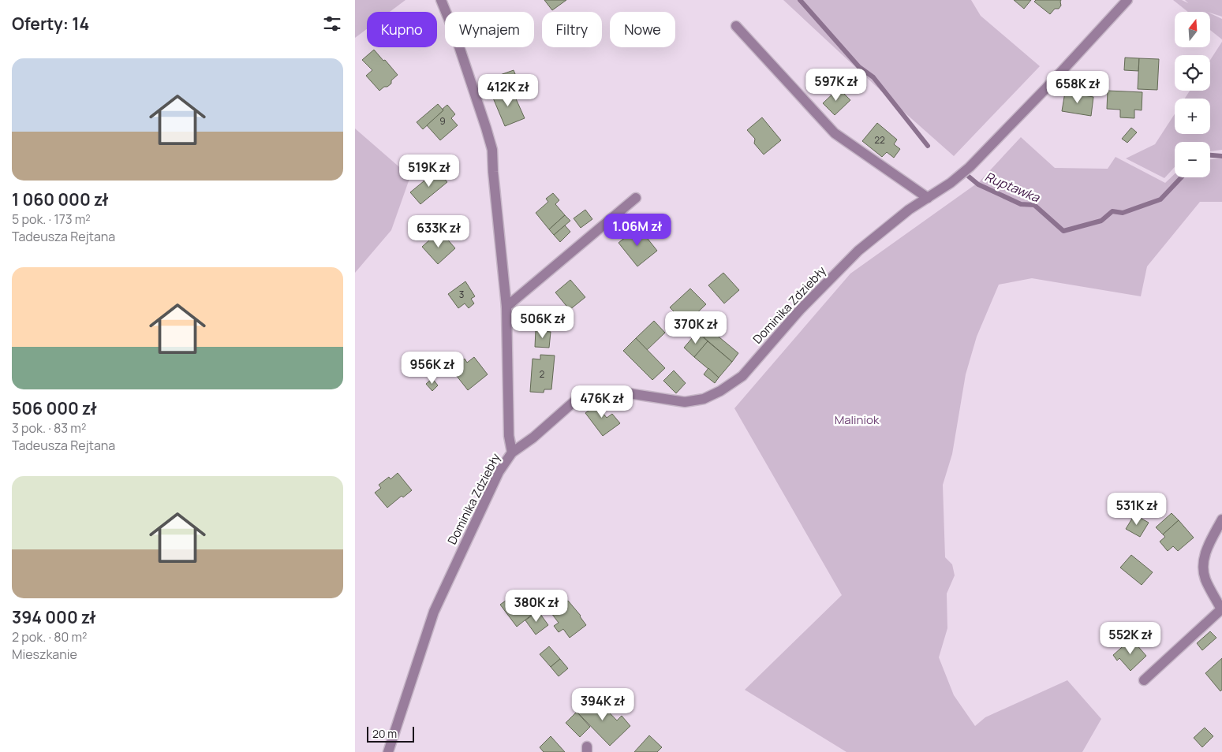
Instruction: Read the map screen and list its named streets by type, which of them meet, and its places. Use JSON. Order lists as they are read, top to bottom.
{
  "streets": {
    "street": ["Dominika Zdziebły"]
  },
  "water": ["Ruptawka"],
  "parks": ["Maliniok"],
  "house_numbers": [
    "9",
    "22",
    "3",
    "2"
  ],
  "scale_bar": "20 m",
  "north": "top",
  "page": {
    "heading": "Oferty: 14",
    "map_buttons": ["+", "−"],
    "chip": [
      "Kupno",
      "Wynajem",
      "Filtry",
      "Nowe"
    ],
    "list": [
      {
        "name": "1 060 000 zł",
        "note": "5 pok. · 173 m² · Tadeusza Rejtana"
      },
      {
        "name": "506 000 zł",
        "note": "3 pok. · 83 m² · Tadeusza Rejtana"
      },
      {
        "name": "394 000 zł",
        "note": "2 pok. · 80 m² · Mieszkanie"
      }
    ],
    "price": [
      "597K zł",
      "658K zł",
      "412K zł",
      "519K zł",
      "1.06M zł",
      "633K zł",
      "506K zł",
      "370K zł",
      "956K zł",
      "476K zł",
      "531K zł",
      "380K zł",
      "552K zł",
      "394K zł"
    ],
    "scale": "20 m"
  }
}
